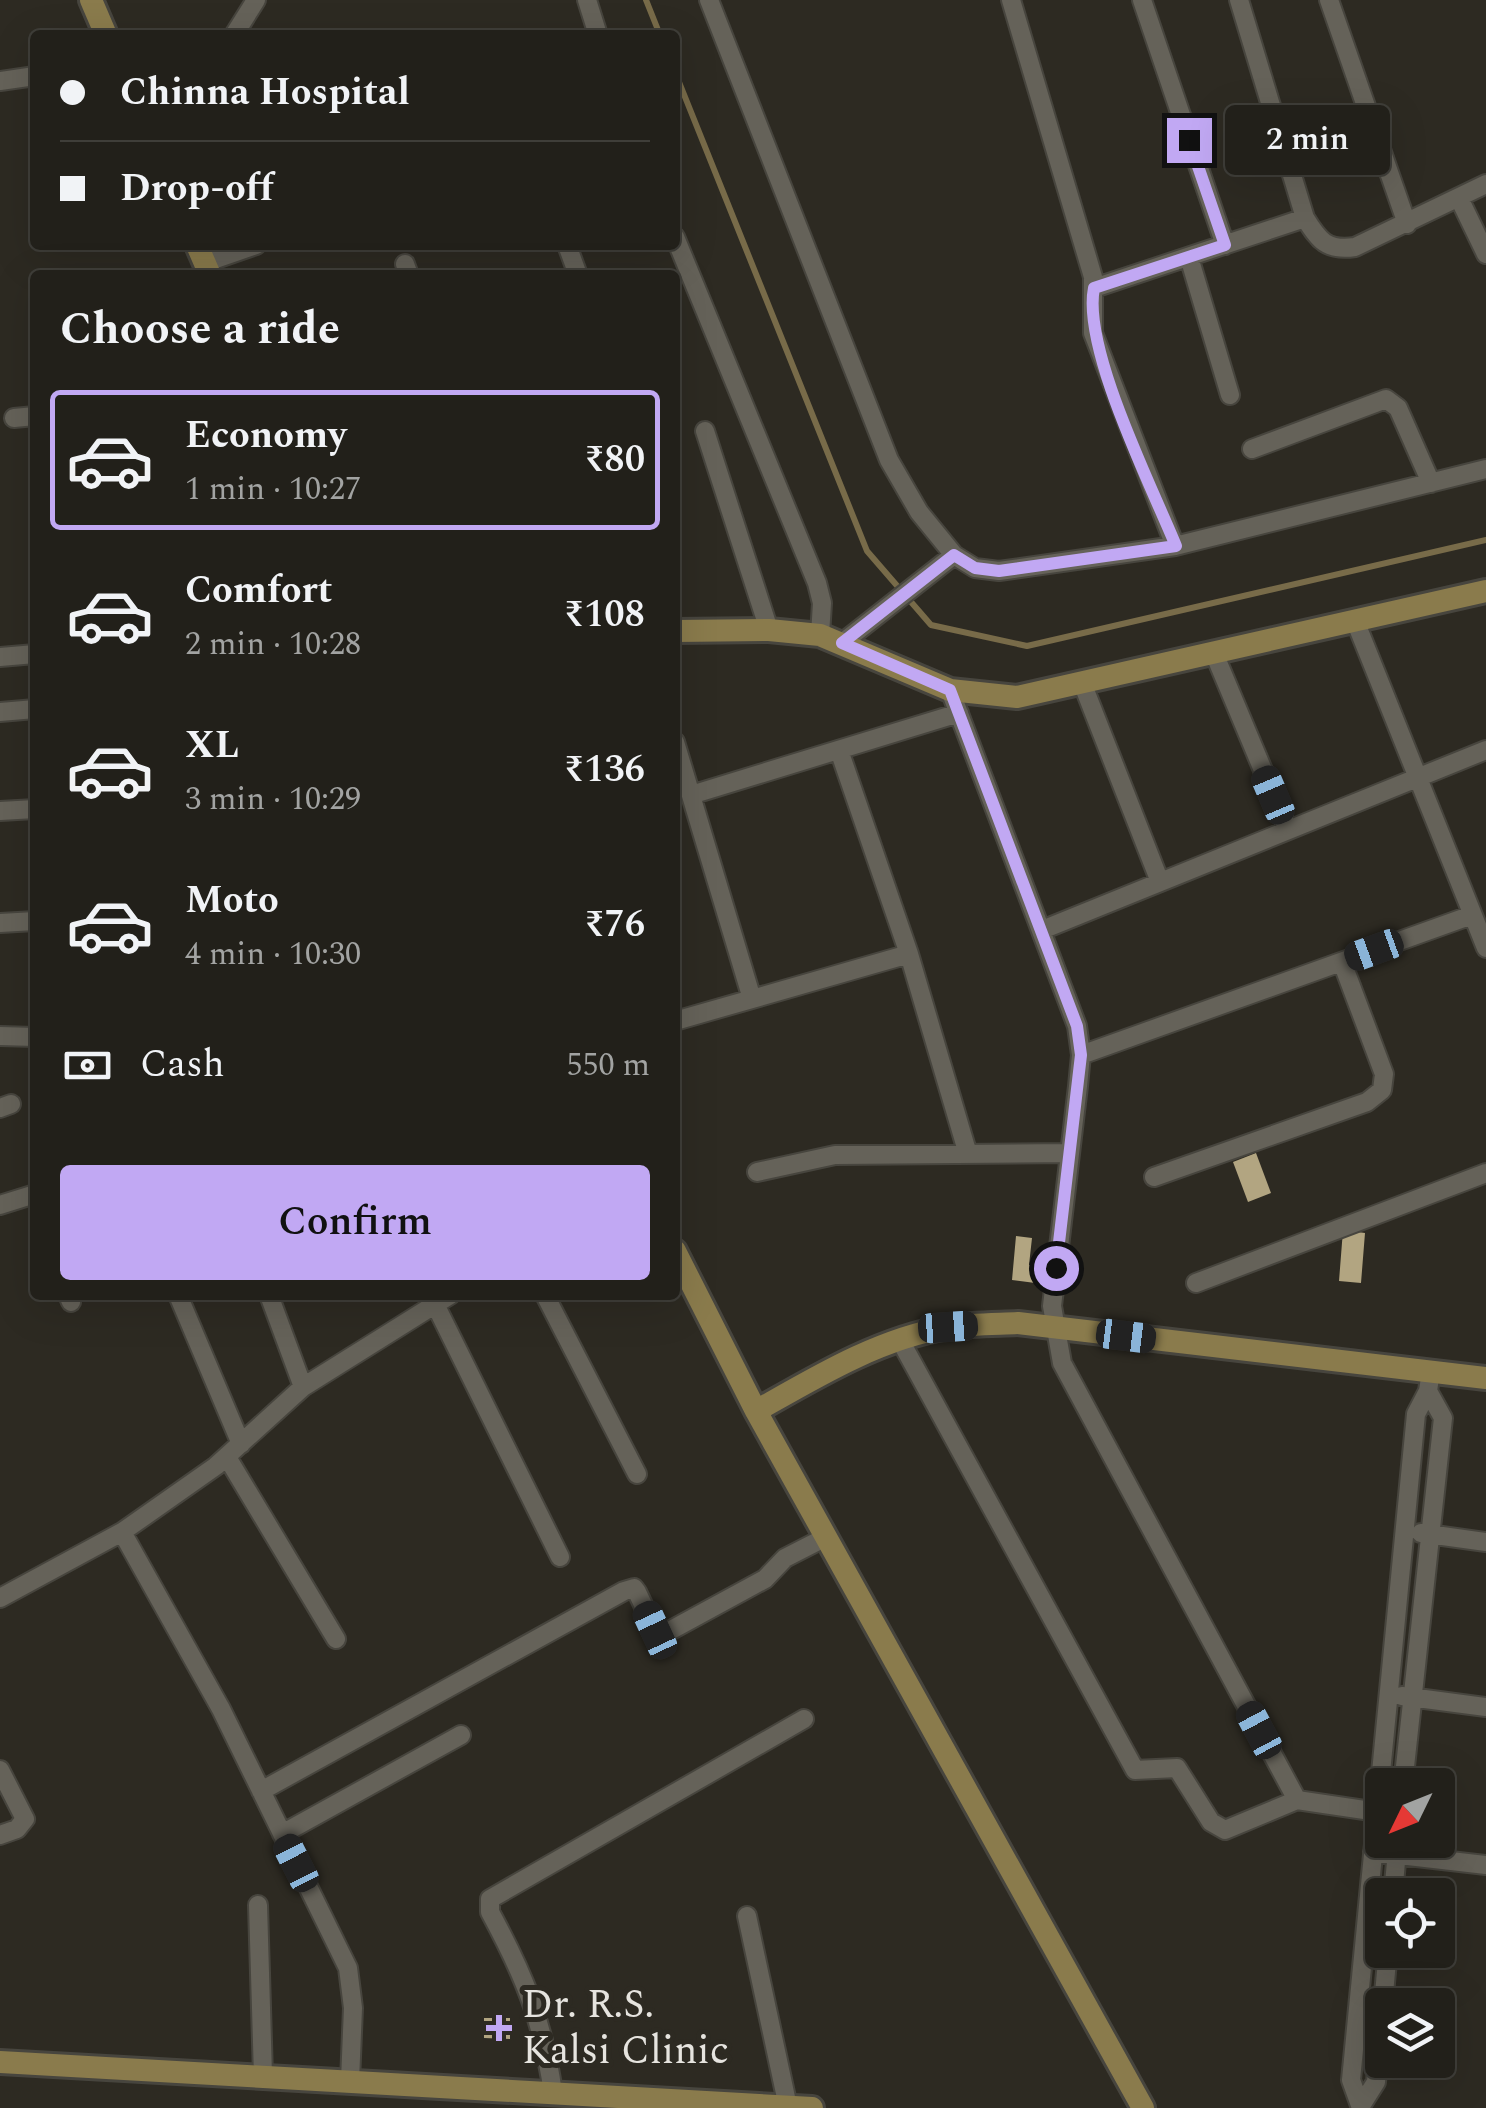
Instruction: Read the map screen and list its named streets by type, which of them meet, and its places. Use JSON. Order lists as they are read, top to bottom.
{
  "places": {
    "health": ["Dr. R.S. Kalsi Clinic"]
  },
  "north": "bottom left",
  "page": {
    "banner": ["Chinna Hospital", "Drop-off"],
    "bubble": "2 min",
    "heading": "Choose a ride",
    "list": [
      {
        "name": "Economy",
        "note": "1 min · 10:27",
        "value": "₹80"
      },
      {
        "name": "Comfort",
        "note": "2 min · 10:28",
        "value": "₹108"
      },
      {
        "name": "XL",
        "note": "3 min · 10:29",
        "value": "₹136"
      },
      {
        "name": "Moto",
        "note": "4 min · 10:30",
        "value": "₹76"
      }
    ],
    "pay": ["Cash", "550 m"],
    "buttons": "Confirm"
  }
}
